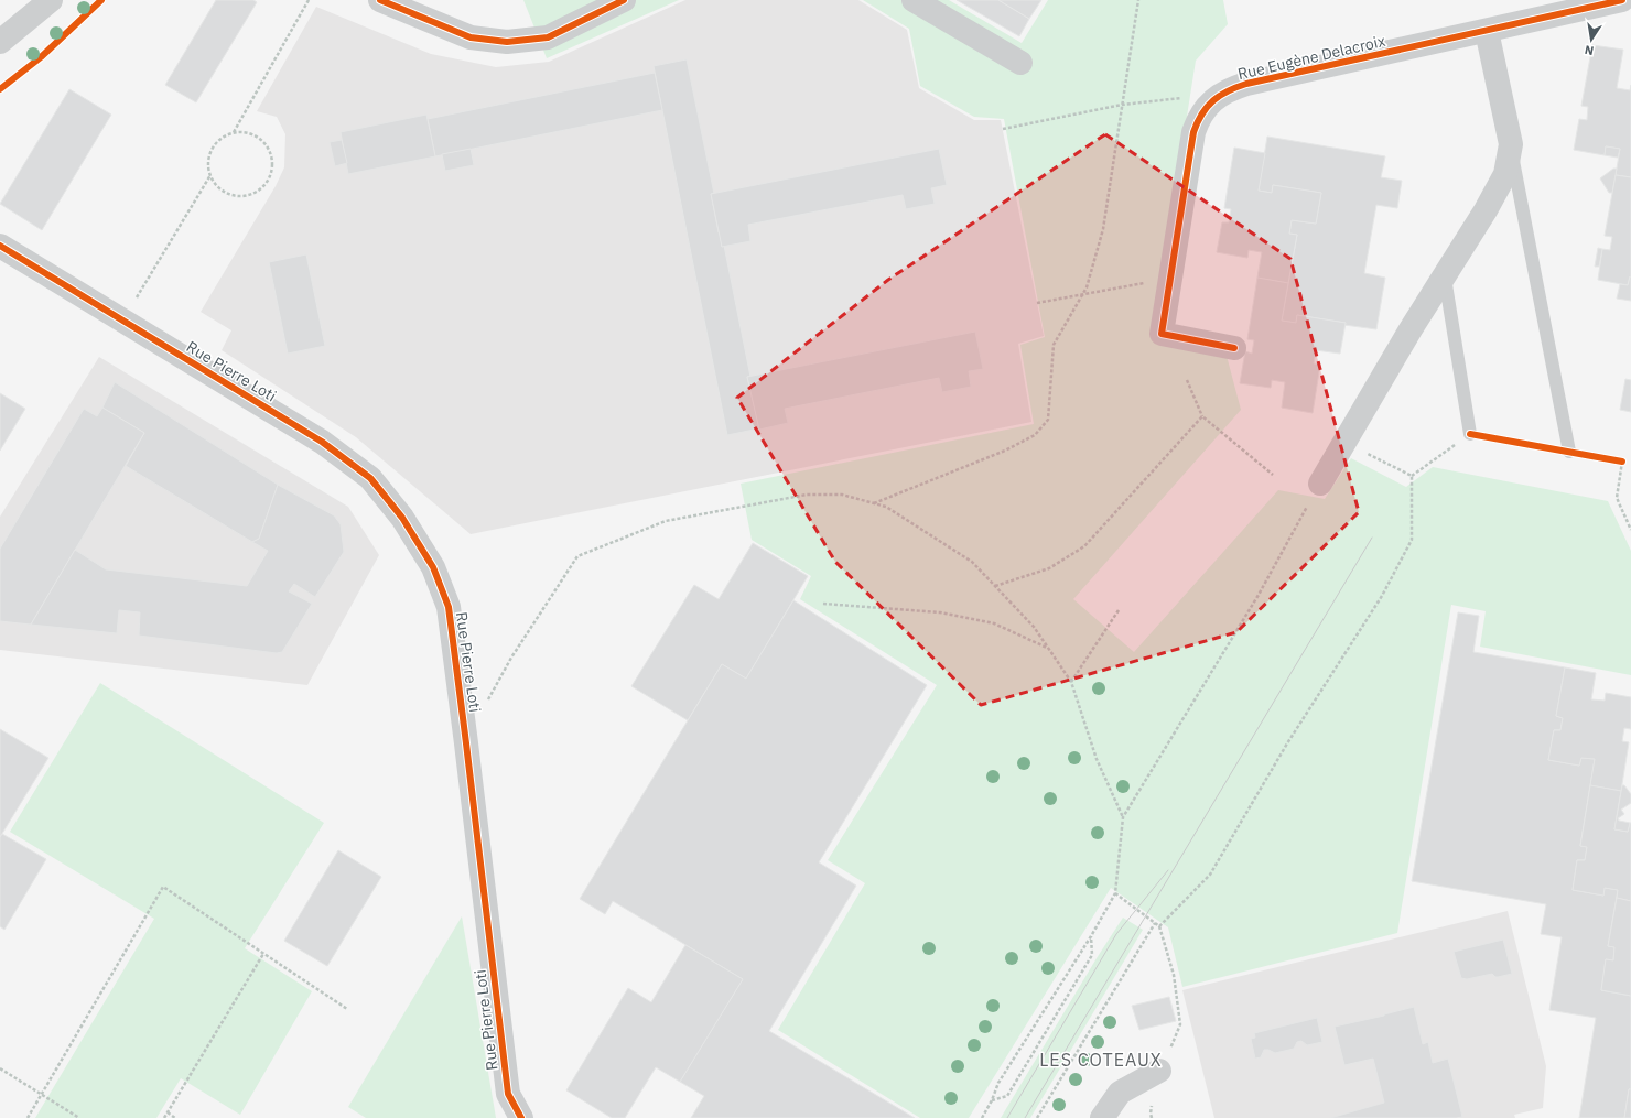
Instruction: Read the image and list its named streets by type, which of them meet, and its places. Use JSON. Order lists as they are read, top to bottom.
{
  "streets": {
    "street": ["Rue Eugène Delacroix", "Rue Pierre Loti"]
  },
  "districts": ["LES COTEAUX"],
  "north": "bottom"
}
